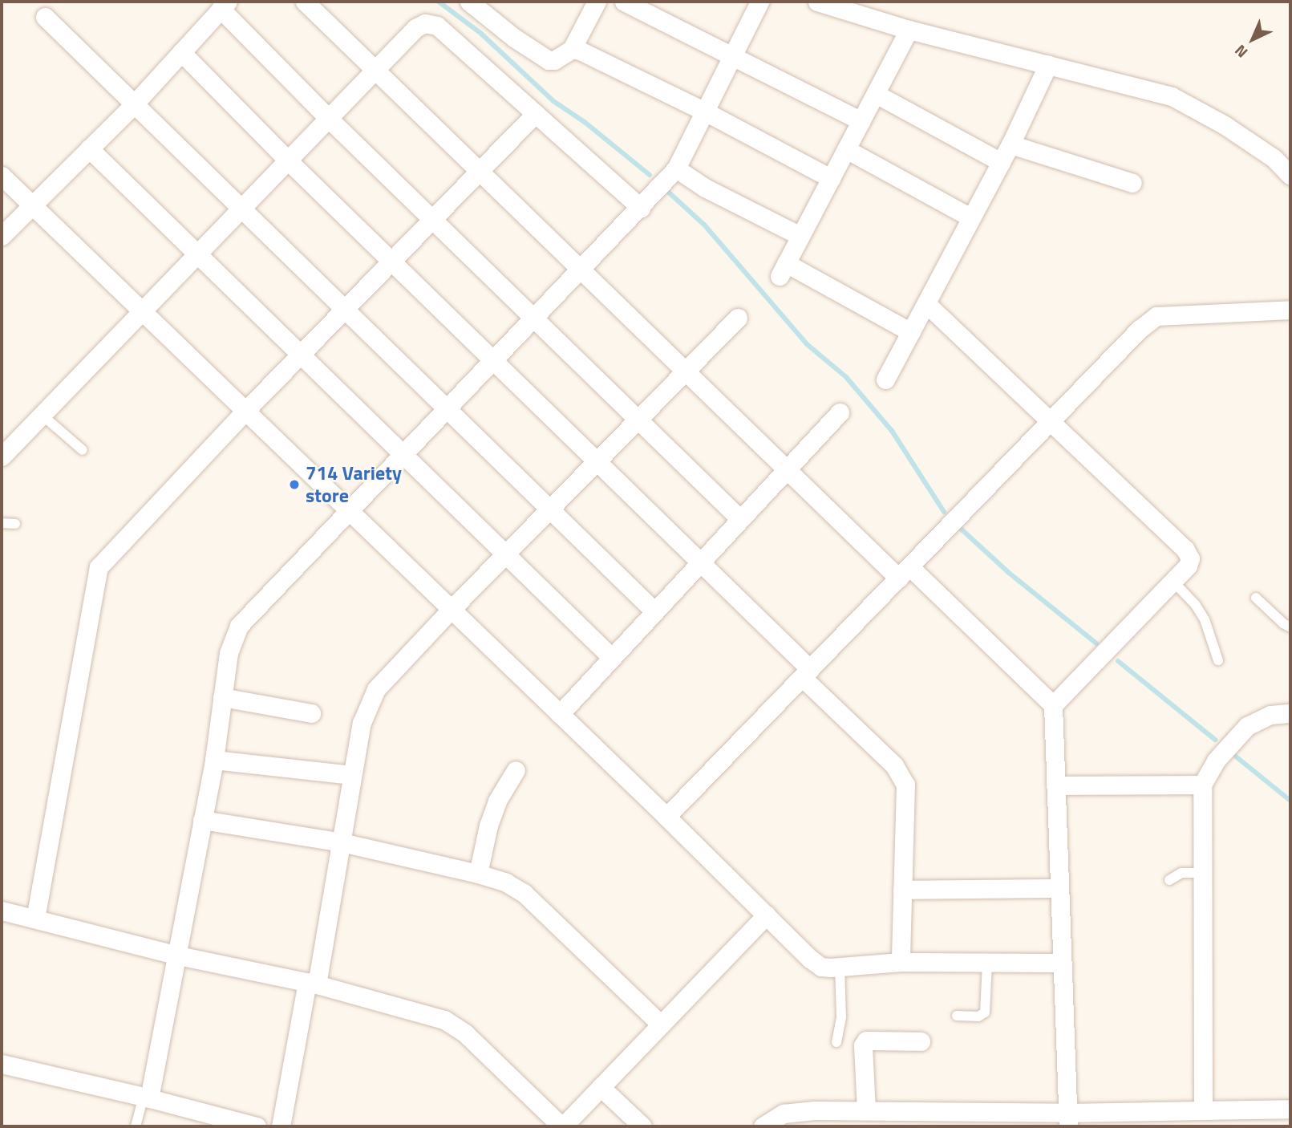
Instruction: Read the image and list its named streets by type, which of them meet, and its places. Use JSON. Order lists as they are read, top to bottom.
{
  "places": ["714 Variety store"],
  "north": "bottom left"
}
